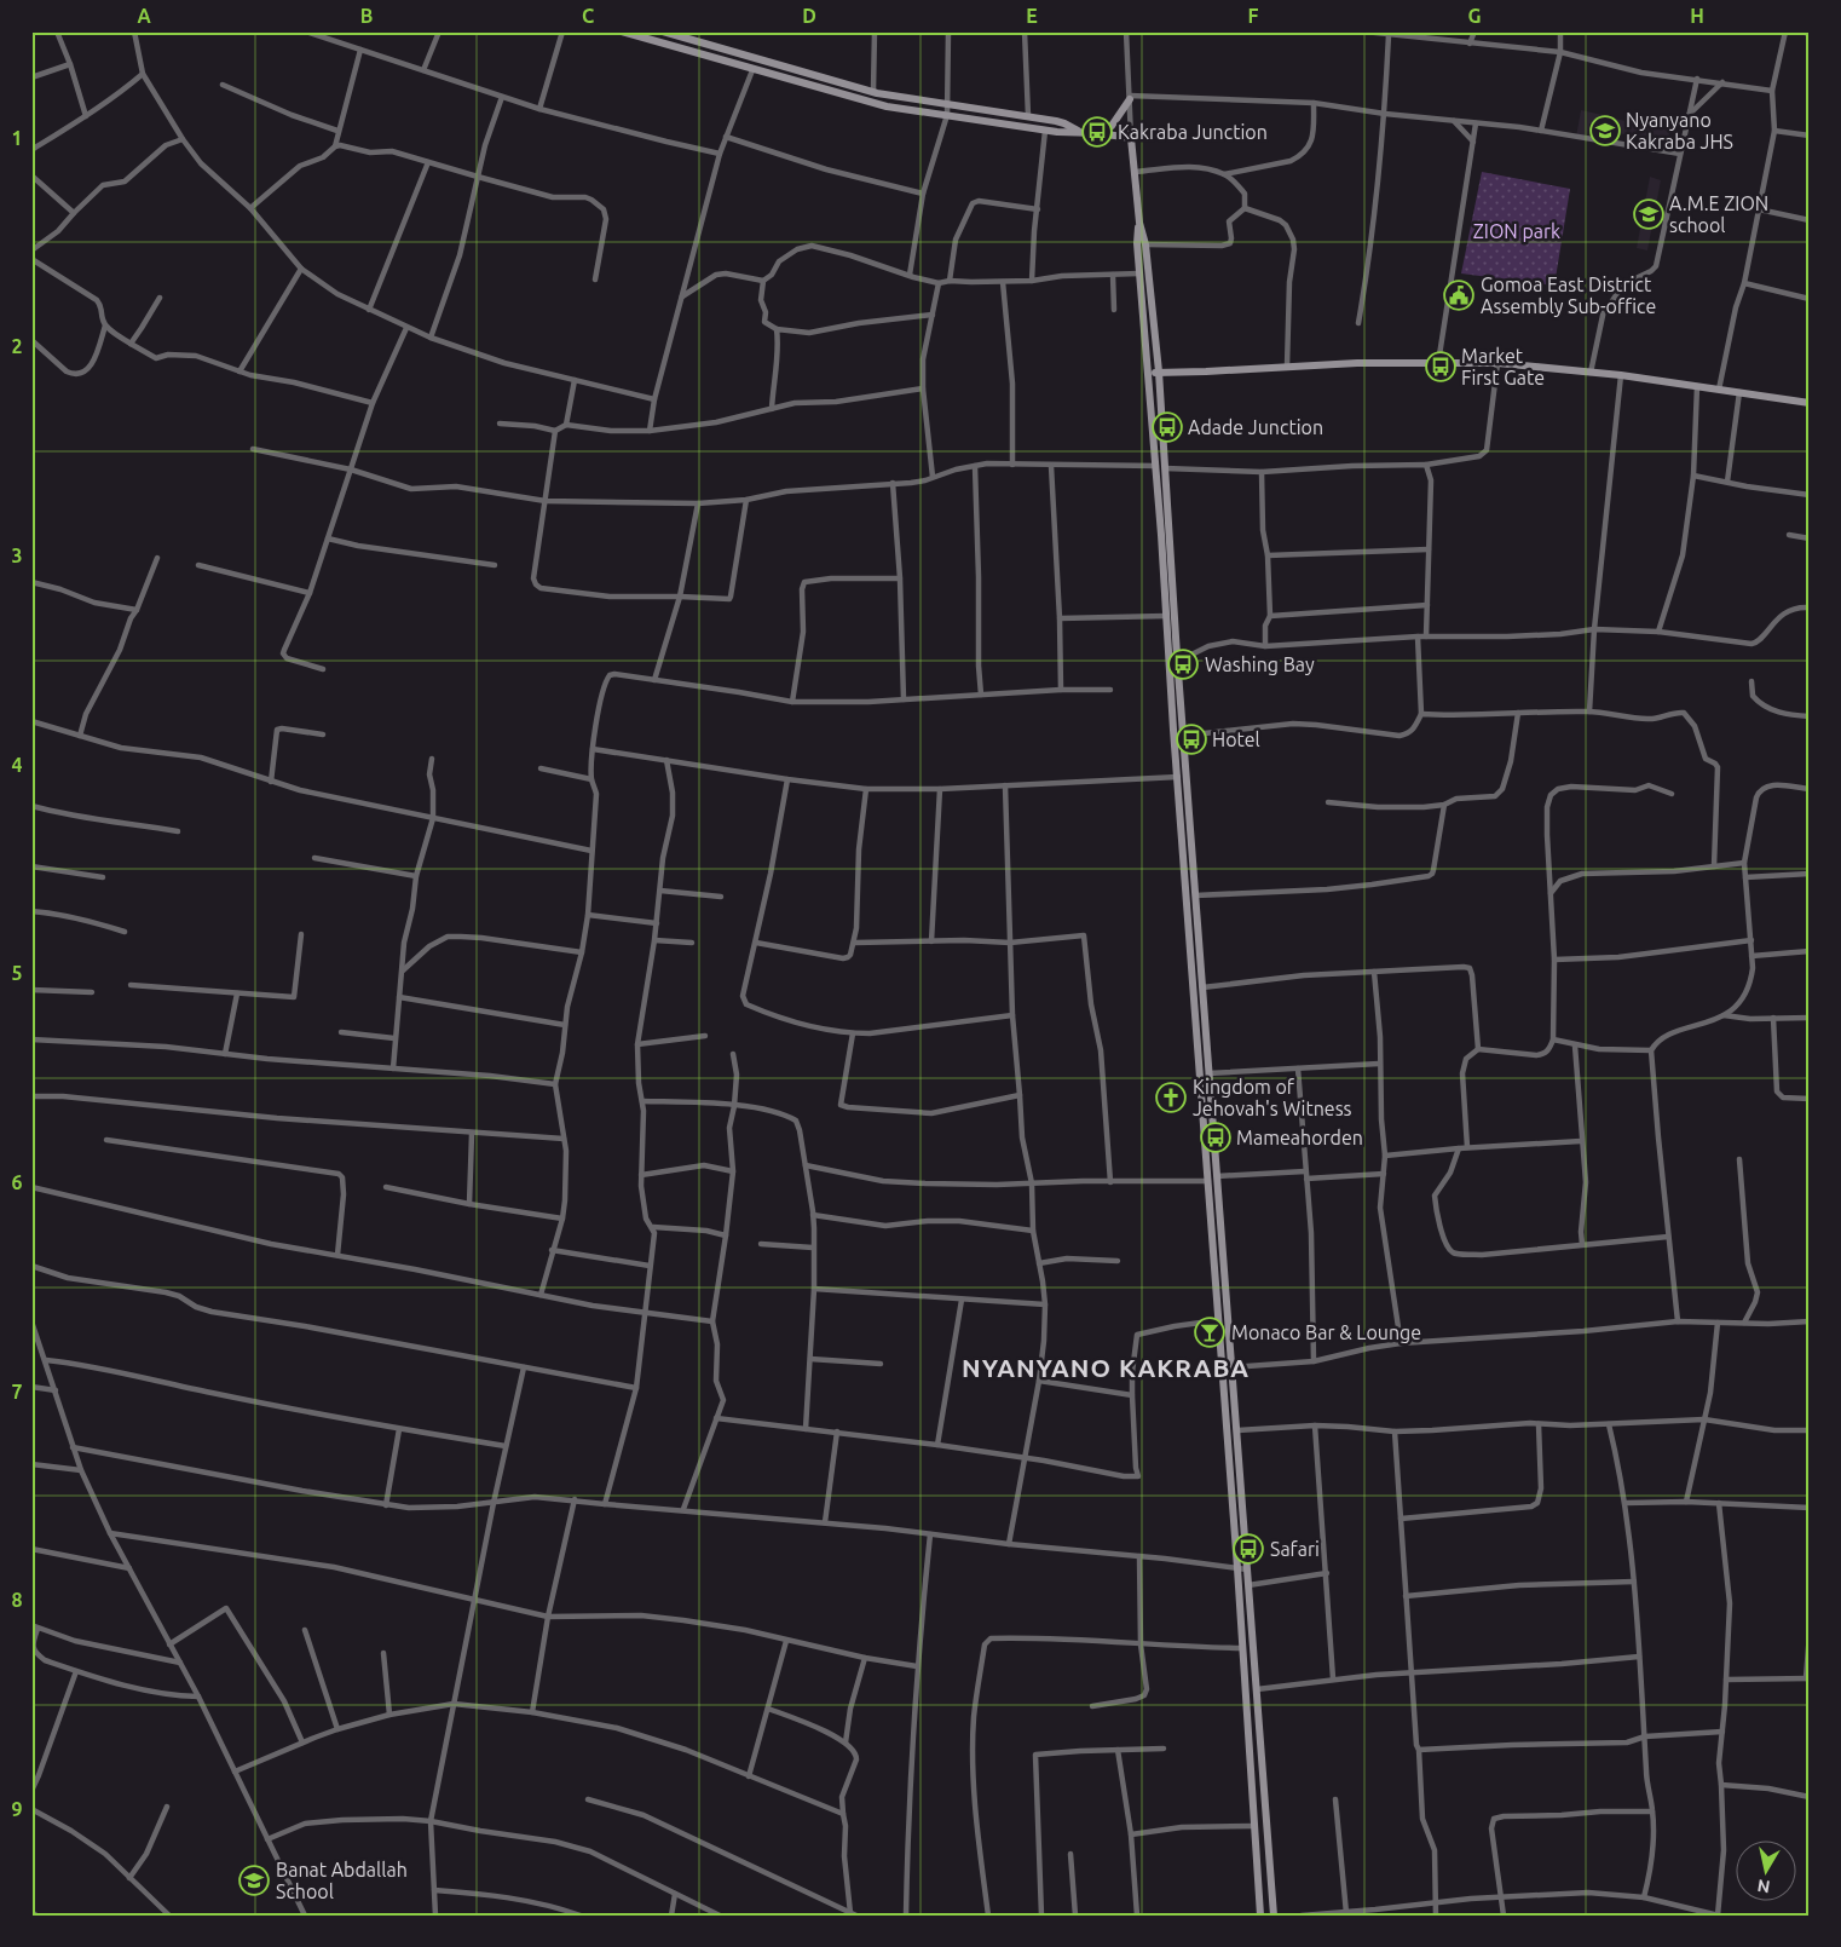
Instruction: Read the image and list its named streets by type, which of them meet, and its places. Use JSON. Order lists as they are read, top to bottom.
{
  "districts": ["NYANYANO KAKRABA"],
  "parks": ["ZION park"],
  "places": {
    "school or university": ["Nyanyano Kakraba JHS", "A.M.E ZION school", "Banat Abdallah School"],
    "bus stop": [
      "Kakraba Junction",
      "Market First Gate",
      "Adade Junction",
      "Washing Bay",
      "Hotel",
      "Mameahorden",
      "Safari"
    ],
    "public building": ["Gomoa East District Assembly Sub-office"],
    "church": ["Kingdom of Jehovah's Witness"],
    "bar": ["Monaco Bar & Lounge"]
  },
  "north": "bottom",
  "grid": {
    "columns": [
      "A",
      "B",
      "C",
      "D",
      "E",
      "F",
      "G",
      "H"
    ],
    "rows": [
      "1",
      "2",
      "3",
      "4",
      "5",
      "6",
      "7",
      "8",
      "9"
    ]
  }
}
